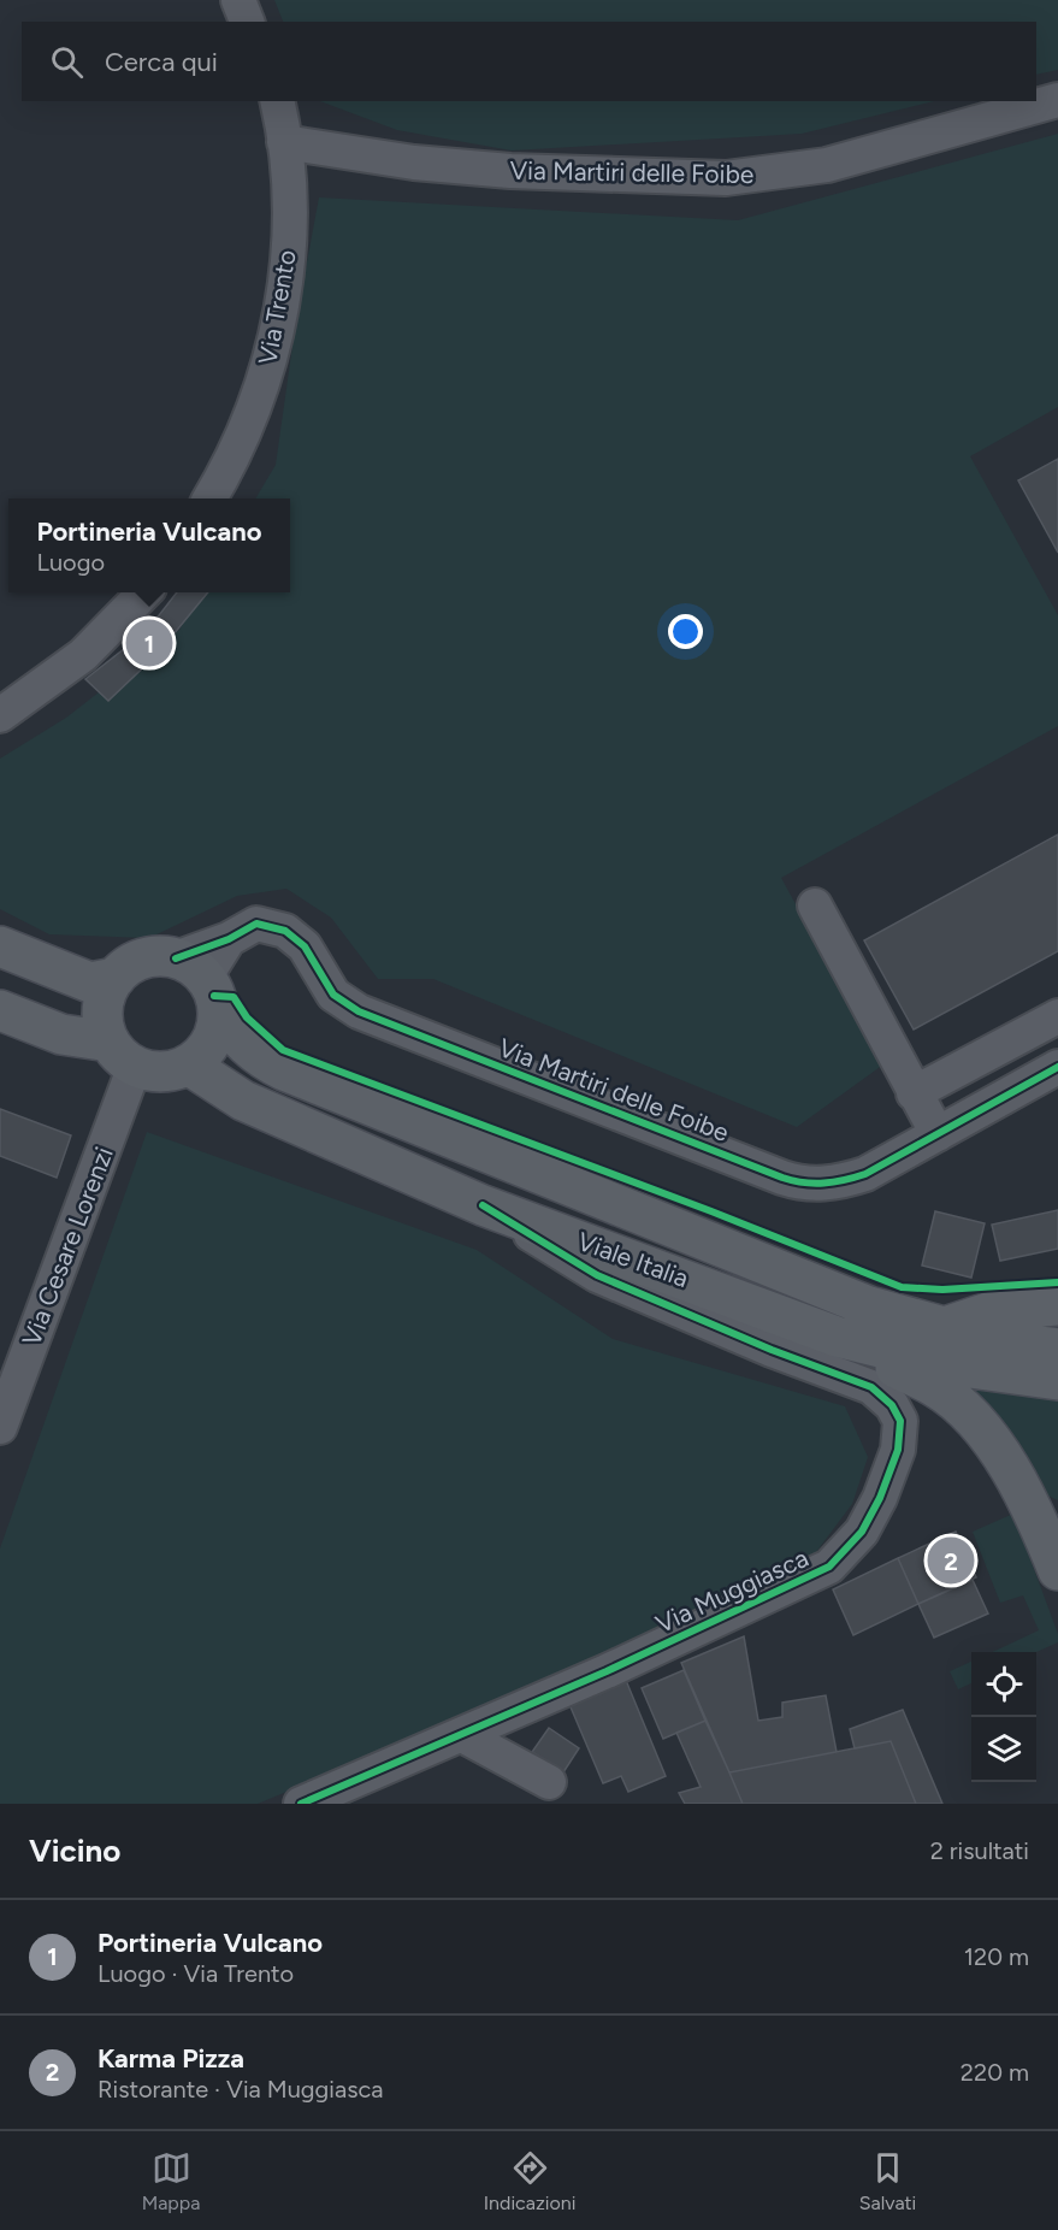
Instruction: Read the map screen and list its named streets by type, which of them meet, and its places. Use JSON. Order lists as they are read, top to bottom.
{
  "streets": {
    "main road": ["Viale Italia"],
    "street": [
      "Via Martiri delle Foibe",
      "Via Trento",
      "Via Cesare Lorenzi",
      "Via Muggiasca"
    ]
  },
  "crossings": [
    ["Via Martiri delle Foibe", "Via Trento"],
    ["Via Martiri delle Foibe", "Via Cesare Lorenzi"],
    ["Via Martiri delle Foibe", "Viale Italia"],
    ["Via Cesare Lorenzi", "Viale Italia"],
    ["Viale Italia", "Via Muggiasca"]
  ],
  "page": {
    "search": "Cerca qui",
    "popup": ["Portineria Vulcano", "Luogo"],
    "pins": ["1", "2"],
    "heading": ["Vicino", "2 risultati"],
    "list": [
      {
        "mark": "1",
        "name": "Portineria Vulcano",
        "note": "Luogo · Via Trento",
        "value": "120 m"
      },
      {
        "mark": "2",
        "name": "Karma Pizza",
        "note": "Ristorante · Via Muggiasca",
        "value": "220 m"
      }
    ],
    "nav": ["Mappa", "Indicazioni", "Salvati"]
  }
}
